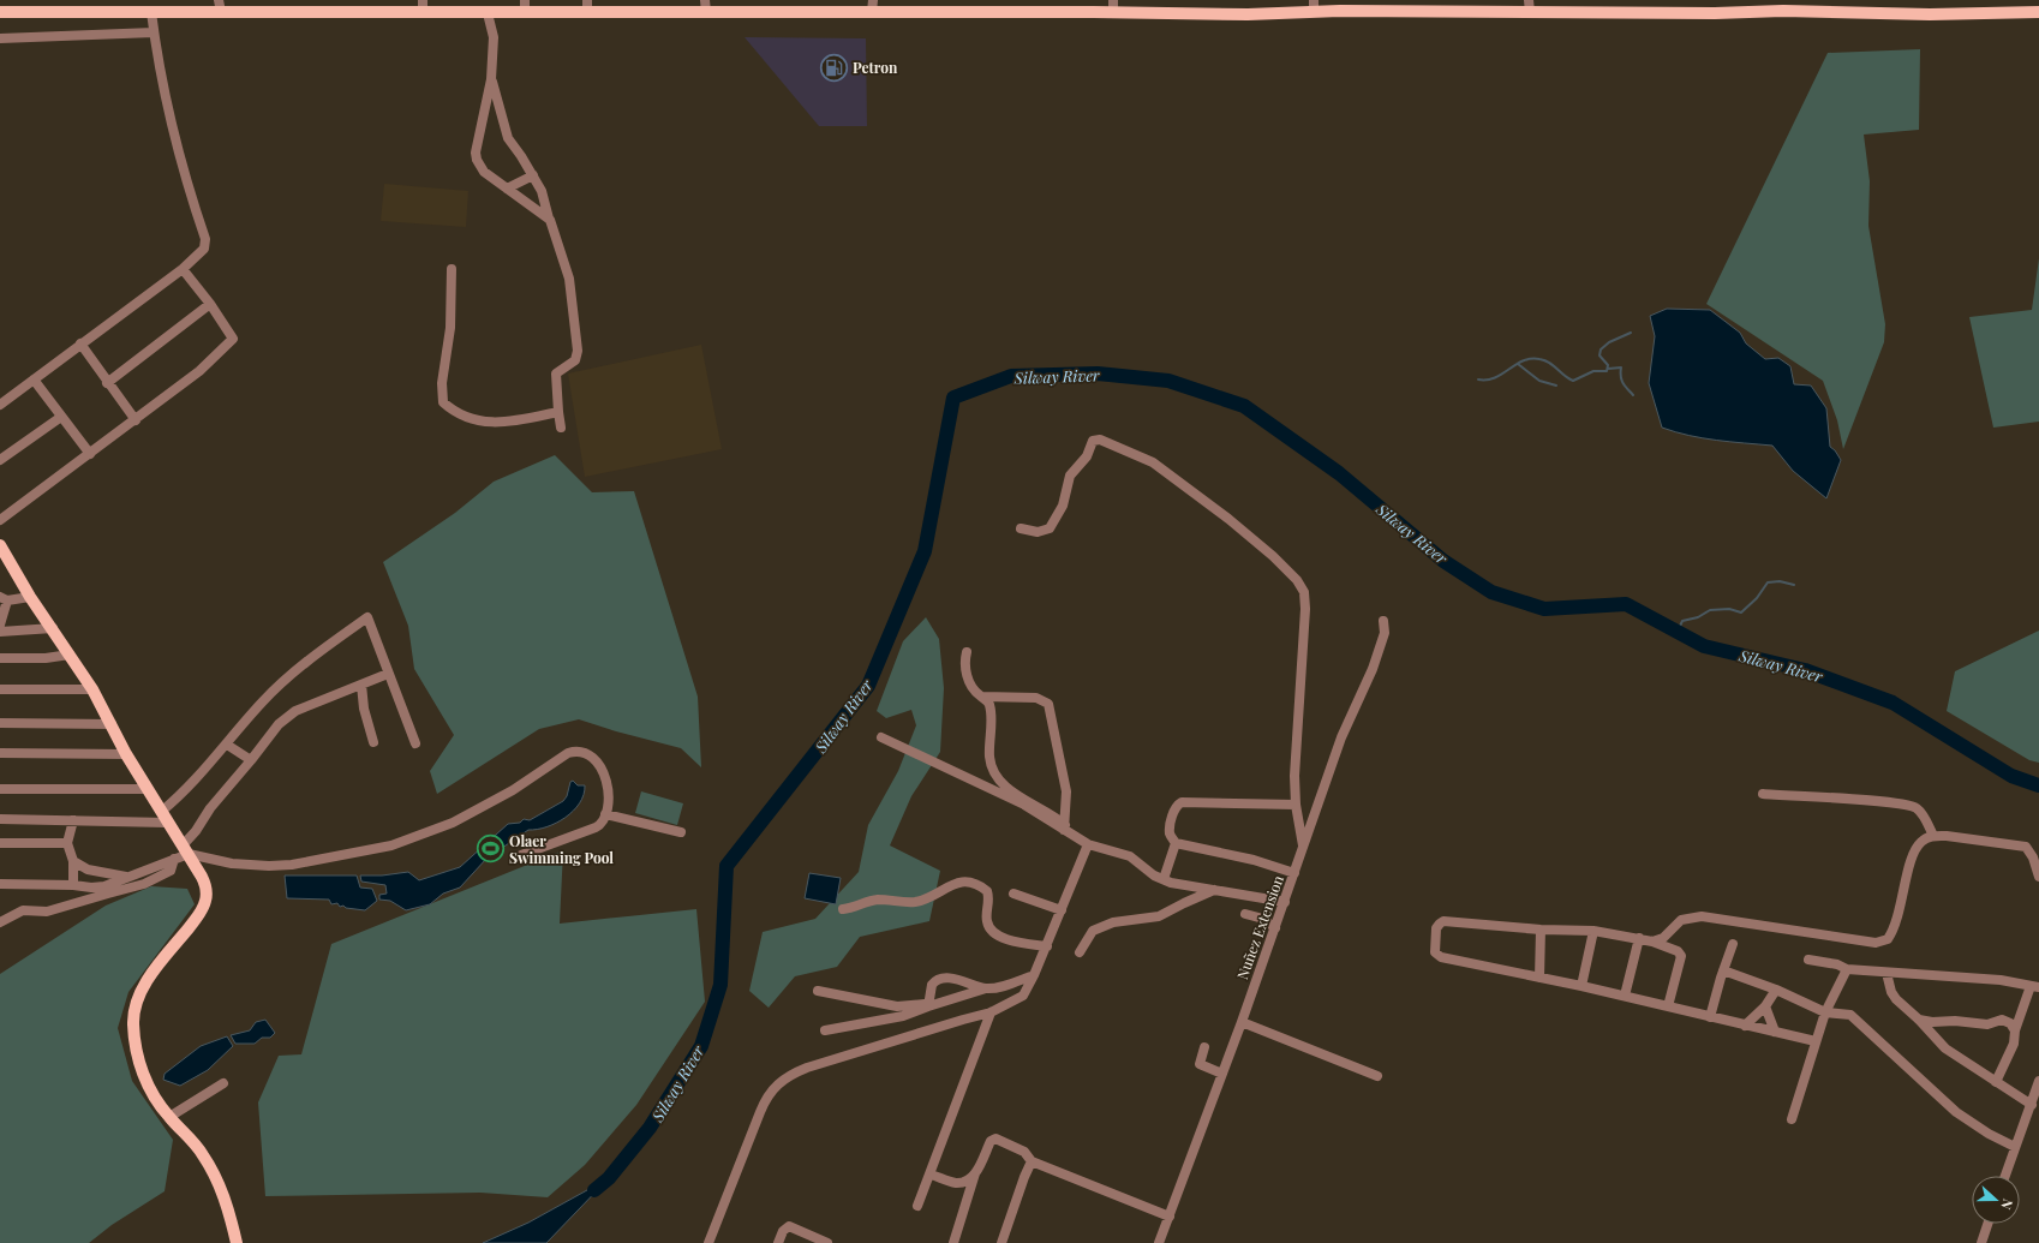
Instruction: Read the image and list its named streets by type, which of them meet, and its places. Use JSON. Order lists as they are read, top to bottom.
{
  "streets": {
    "street": ["Nuñez Extension"]
  },
  "water": ["Silway River"],
  "places": {
    "fuel station": ["Petron"],
    "sports": ["Olaer Swimming Pool"]
  },
  "north": "right"
}
